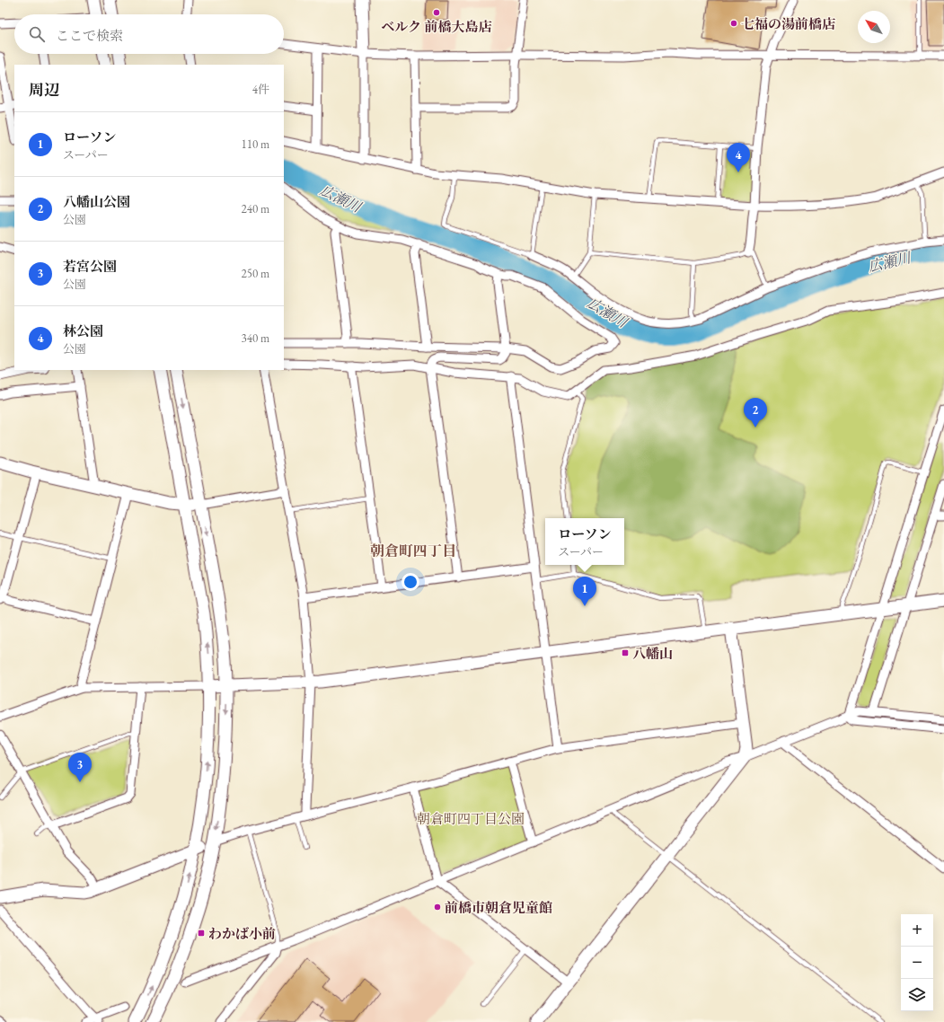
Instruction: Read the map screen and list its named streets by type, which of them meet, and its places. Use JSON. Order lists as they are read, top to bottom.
{
  "districts": ["朝倉町四丁目"],
  "water": ["広瀬川"],
  "parks": ["朝倉町四丁目公園"],
  "places": {
    "other": ["ベルク 前橋大島店", "七福の湯前橋店", "前橋市朝倉児童館"],
    "transit": ["八幡山", "わかば小前"]
  },
  "north": "top left",
  "page": {
    "search": "ここで検索",
    "heading": ["周辺", "4件"],
    "list": [
      {
        "mark": "1",
        "name": "ローソン",
        "note": "スーパー",
        "value": "110 m"
      },
      {
        "mark": "2",
        "name": "八幡山公園",
        "note": "公園",
        "value": "240 m"
      },
      {
        "mark": "3",
        "name": "若宮公園",
        "note": "公園",
        "value": "250 m"
      },
      {
        "mark": "4",
        "name": "林公園",
        "note": "公園",
        "value": "340 m"
      }
    ],
    "pins": [
      "4",
      "2",
      "1",
      "3"
    ],
    "popup": ["ローソン", "スーパー"],
    "map_buttons": ["+", "−"]
  }
}
